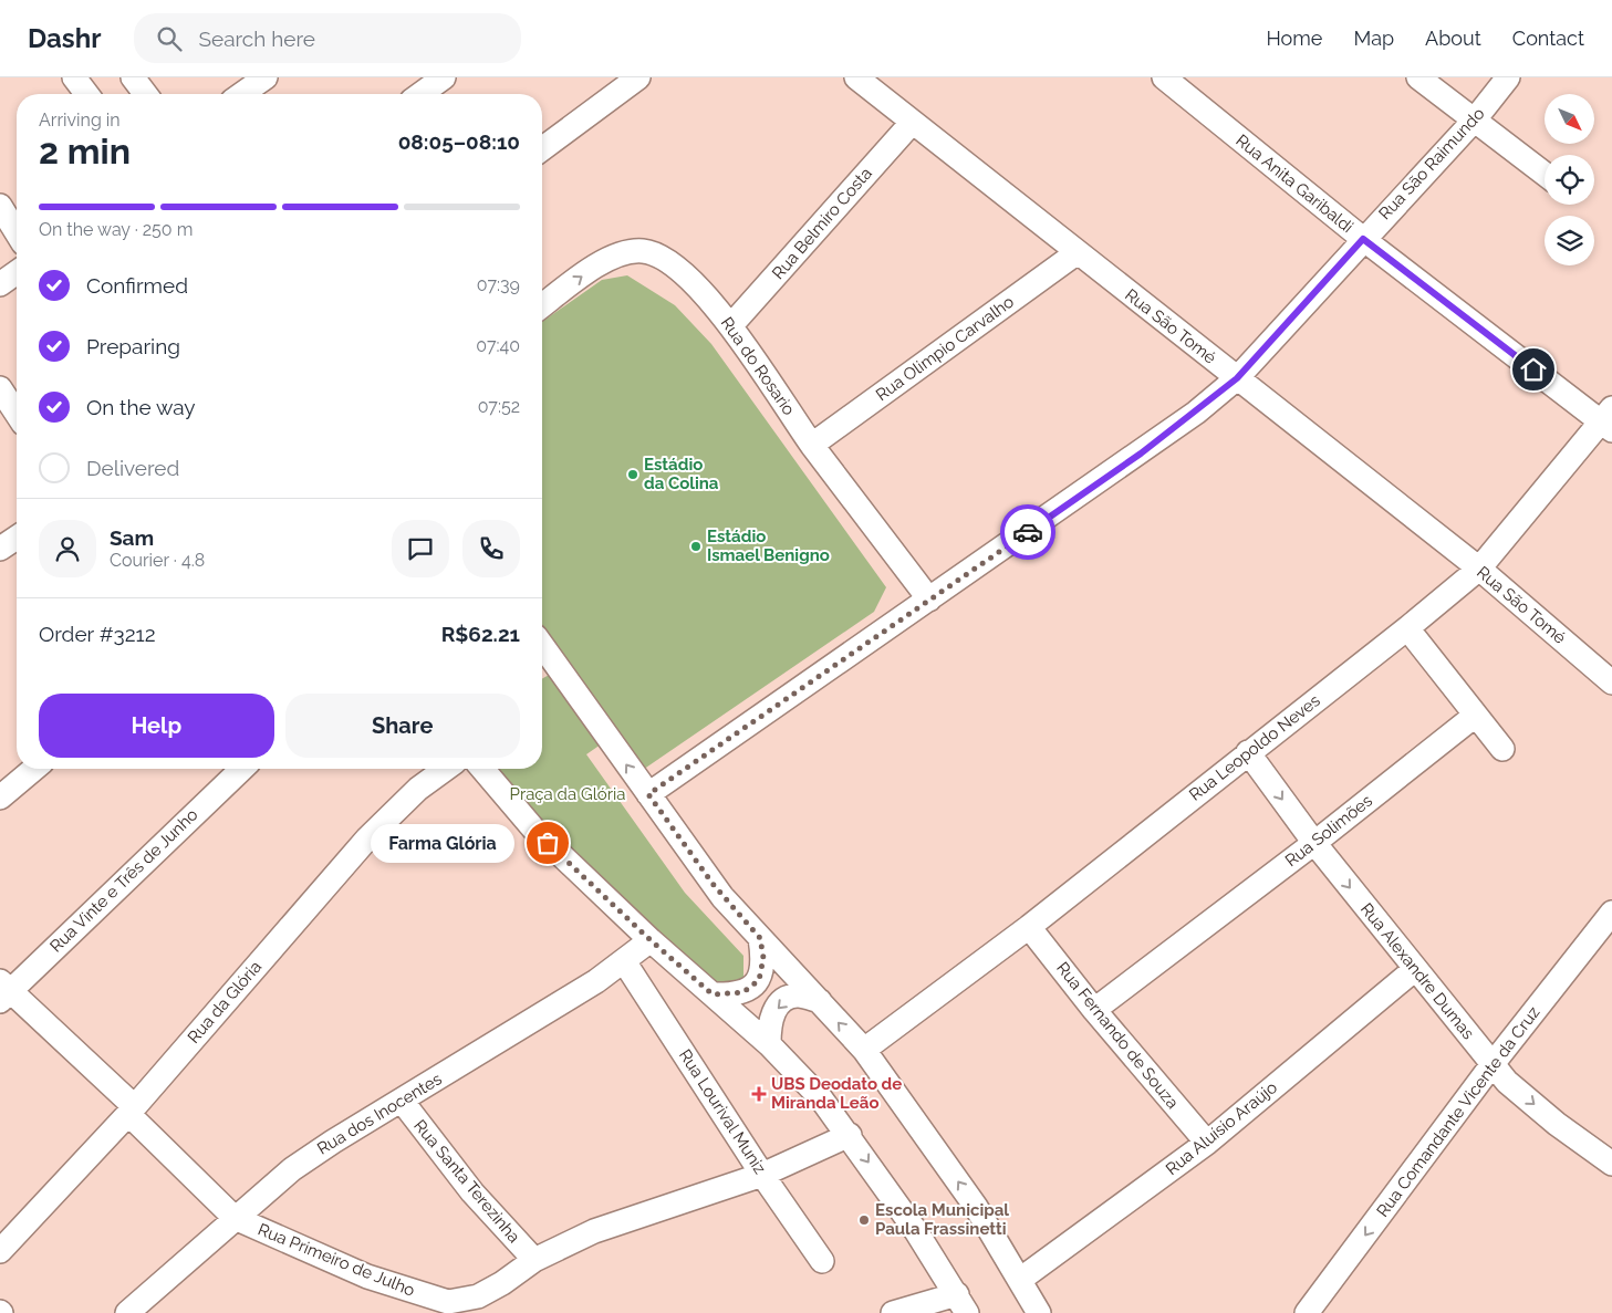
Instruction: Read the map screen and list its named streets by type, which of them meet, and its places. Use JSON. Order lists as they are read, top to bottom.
{
  "streets": {
    "street": [
      "Rua São Raimundo",
      "Rua Anita Garibaldi",
      "Rua Belmiro Costa",
      "Rua São Tomé",
      "Rua Olimpio Carvalho",
      "Rua do Rosario",
      "Rua Leopoldo Neves",
      "Rua Solimões",
      "Rua Vinte e Três de Junho",
      "Rua Alexandre Dumas",
      "Rua da Glória",
      "Rua Fernando de Souza",
      "Rua Lourival Muniz",
      "Rua Comandante Vicente da Cruz",
      "Rua dos Inocentes",
      "Rua Aluísio Araújo",
      "Rua Santa Terezinha",
      "Rua Primeiro de Julho"
    ]
  },
  "crossings": [
    ["Rua São Raimundo", "Rua Anita Garibaldi"],
    ["Rua São Raimundo", "Rua São Tomé"],
    ["Rua São Raimundo", "Rua do Rosario"],
    ["Rua Anita Garibaldi", "Rua Leopoldo Neves"],
    ["Rua Belmiro Costa", "Rua São Tomé"],
    ["Rua Belmiro Costa", "Rua do Rosario"],
    ["Rua São Tomé", "Rua Olimpio Carvalho"],
    ["Rua São Tomé", "Rua Leopoldo Neves"],
    ["Rua Olimpio Carvalho", "Rua do Rosario"],
    ["Rua Leopoldo Neves", "Rua Alexandre Dumas"],
    ["Rua Leopoldo Neves", "Rua Fernando de Souza"],
    ["Rua Solimões", "Rua Alexandre Dumas"],
    ["Rua Solimões", "Rua Fernando de Souza"],
    ["Rua Vinte e Três de Junho", "Rua Primeiro de Julho"],
    ["Rua Alexandre Dumas", "Rua Comandante Vicente da Cruz"],
    ["Rua Alexandre Dumas", "Rua Aluísio Araújo"],
    ["Rua da Glória", "Rua Primeiro de Julho"],
    ["Rua Fernando de Souza", "Rua Aluísio Araújo"],
    ["Rua Lourival Muniz", "Rua dos Inocentes"],
    ["Rua Lourival Muniz", "Rua Primeiro de Julho"],
    ["Rua dos Inocentes", "Rua Santa Terezinha"],
    ["Rua dos Inocentes", "Rua Primeiro de Julho"],
    ["Rua Santa Terezinha", "Rua Primeiro de Julho"]
  ],
  "one_way": ["Rua Comandante Vicente da Cruz"],
  "parks": ["Praça da Glória"],
  "places": {
    "other": [
      "Estádio da Colina",
      "Estádio Ismael Benigno",
      "Farma Glória",
      "Escola Municipal Paula Frassinetti"
    ],
    "health": ["UBS Deodato de Miranda Leão"]
  },
  "north": "bottom right",
  "page": {
    "header": "Dashr",
    "search": "Search here",
    "nav": [
      "Home",
      "Map",
      "About",
      "Contact"
    ],
    "heading": ["2 min", "Arriving in", "08:05–08:10"],
    "panel": [
      "Sam",
      "Courier · 4.8",
      "Order #3212",
      "R$62.21"
    ],
    "bar": "On the way · 250 m",
    "list": [
      ["Confirmed", "07:39"],
      ["Preparing", "07:40"],
      ["On the way", "07:52"],
      "Delivered"
    ],
    "buttons": ["Help", "Share"],
    "bubble": "Farma Glória"
  }
}
